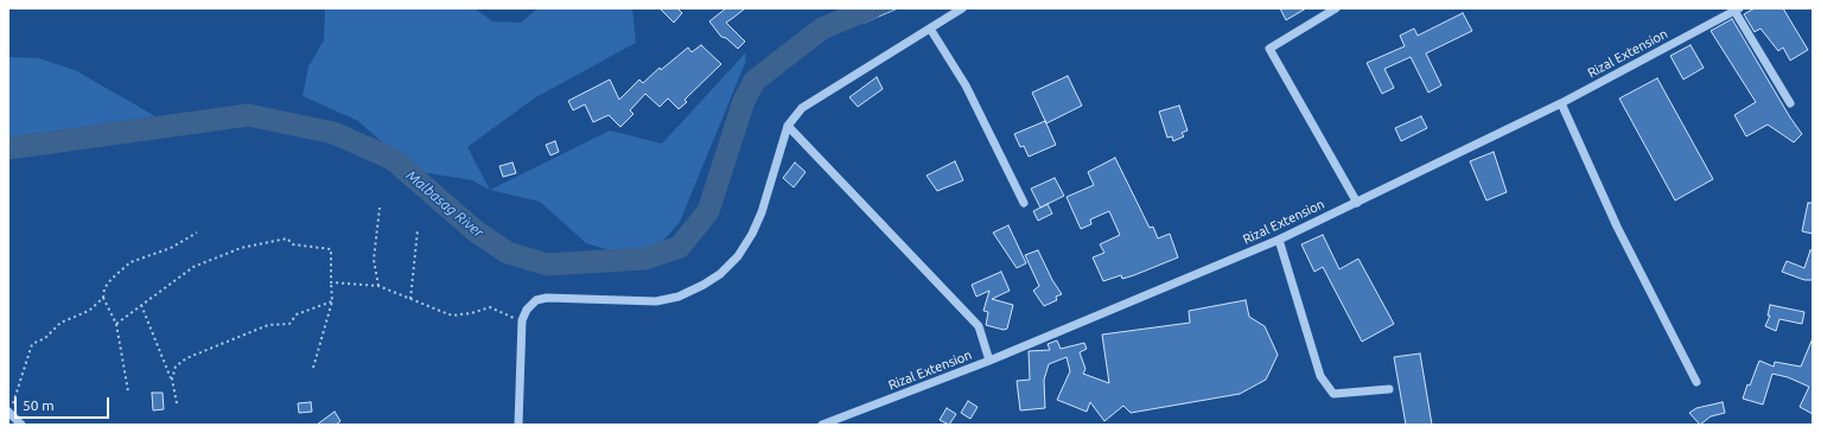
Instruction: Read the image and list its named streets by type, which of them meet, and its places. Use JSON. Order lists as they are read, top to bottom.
{
  "streets": {
    "street": ["Rizal Extension"]
  },
  "water": ["Malbasag River"],
  "scale_bar": "50 m"
}
